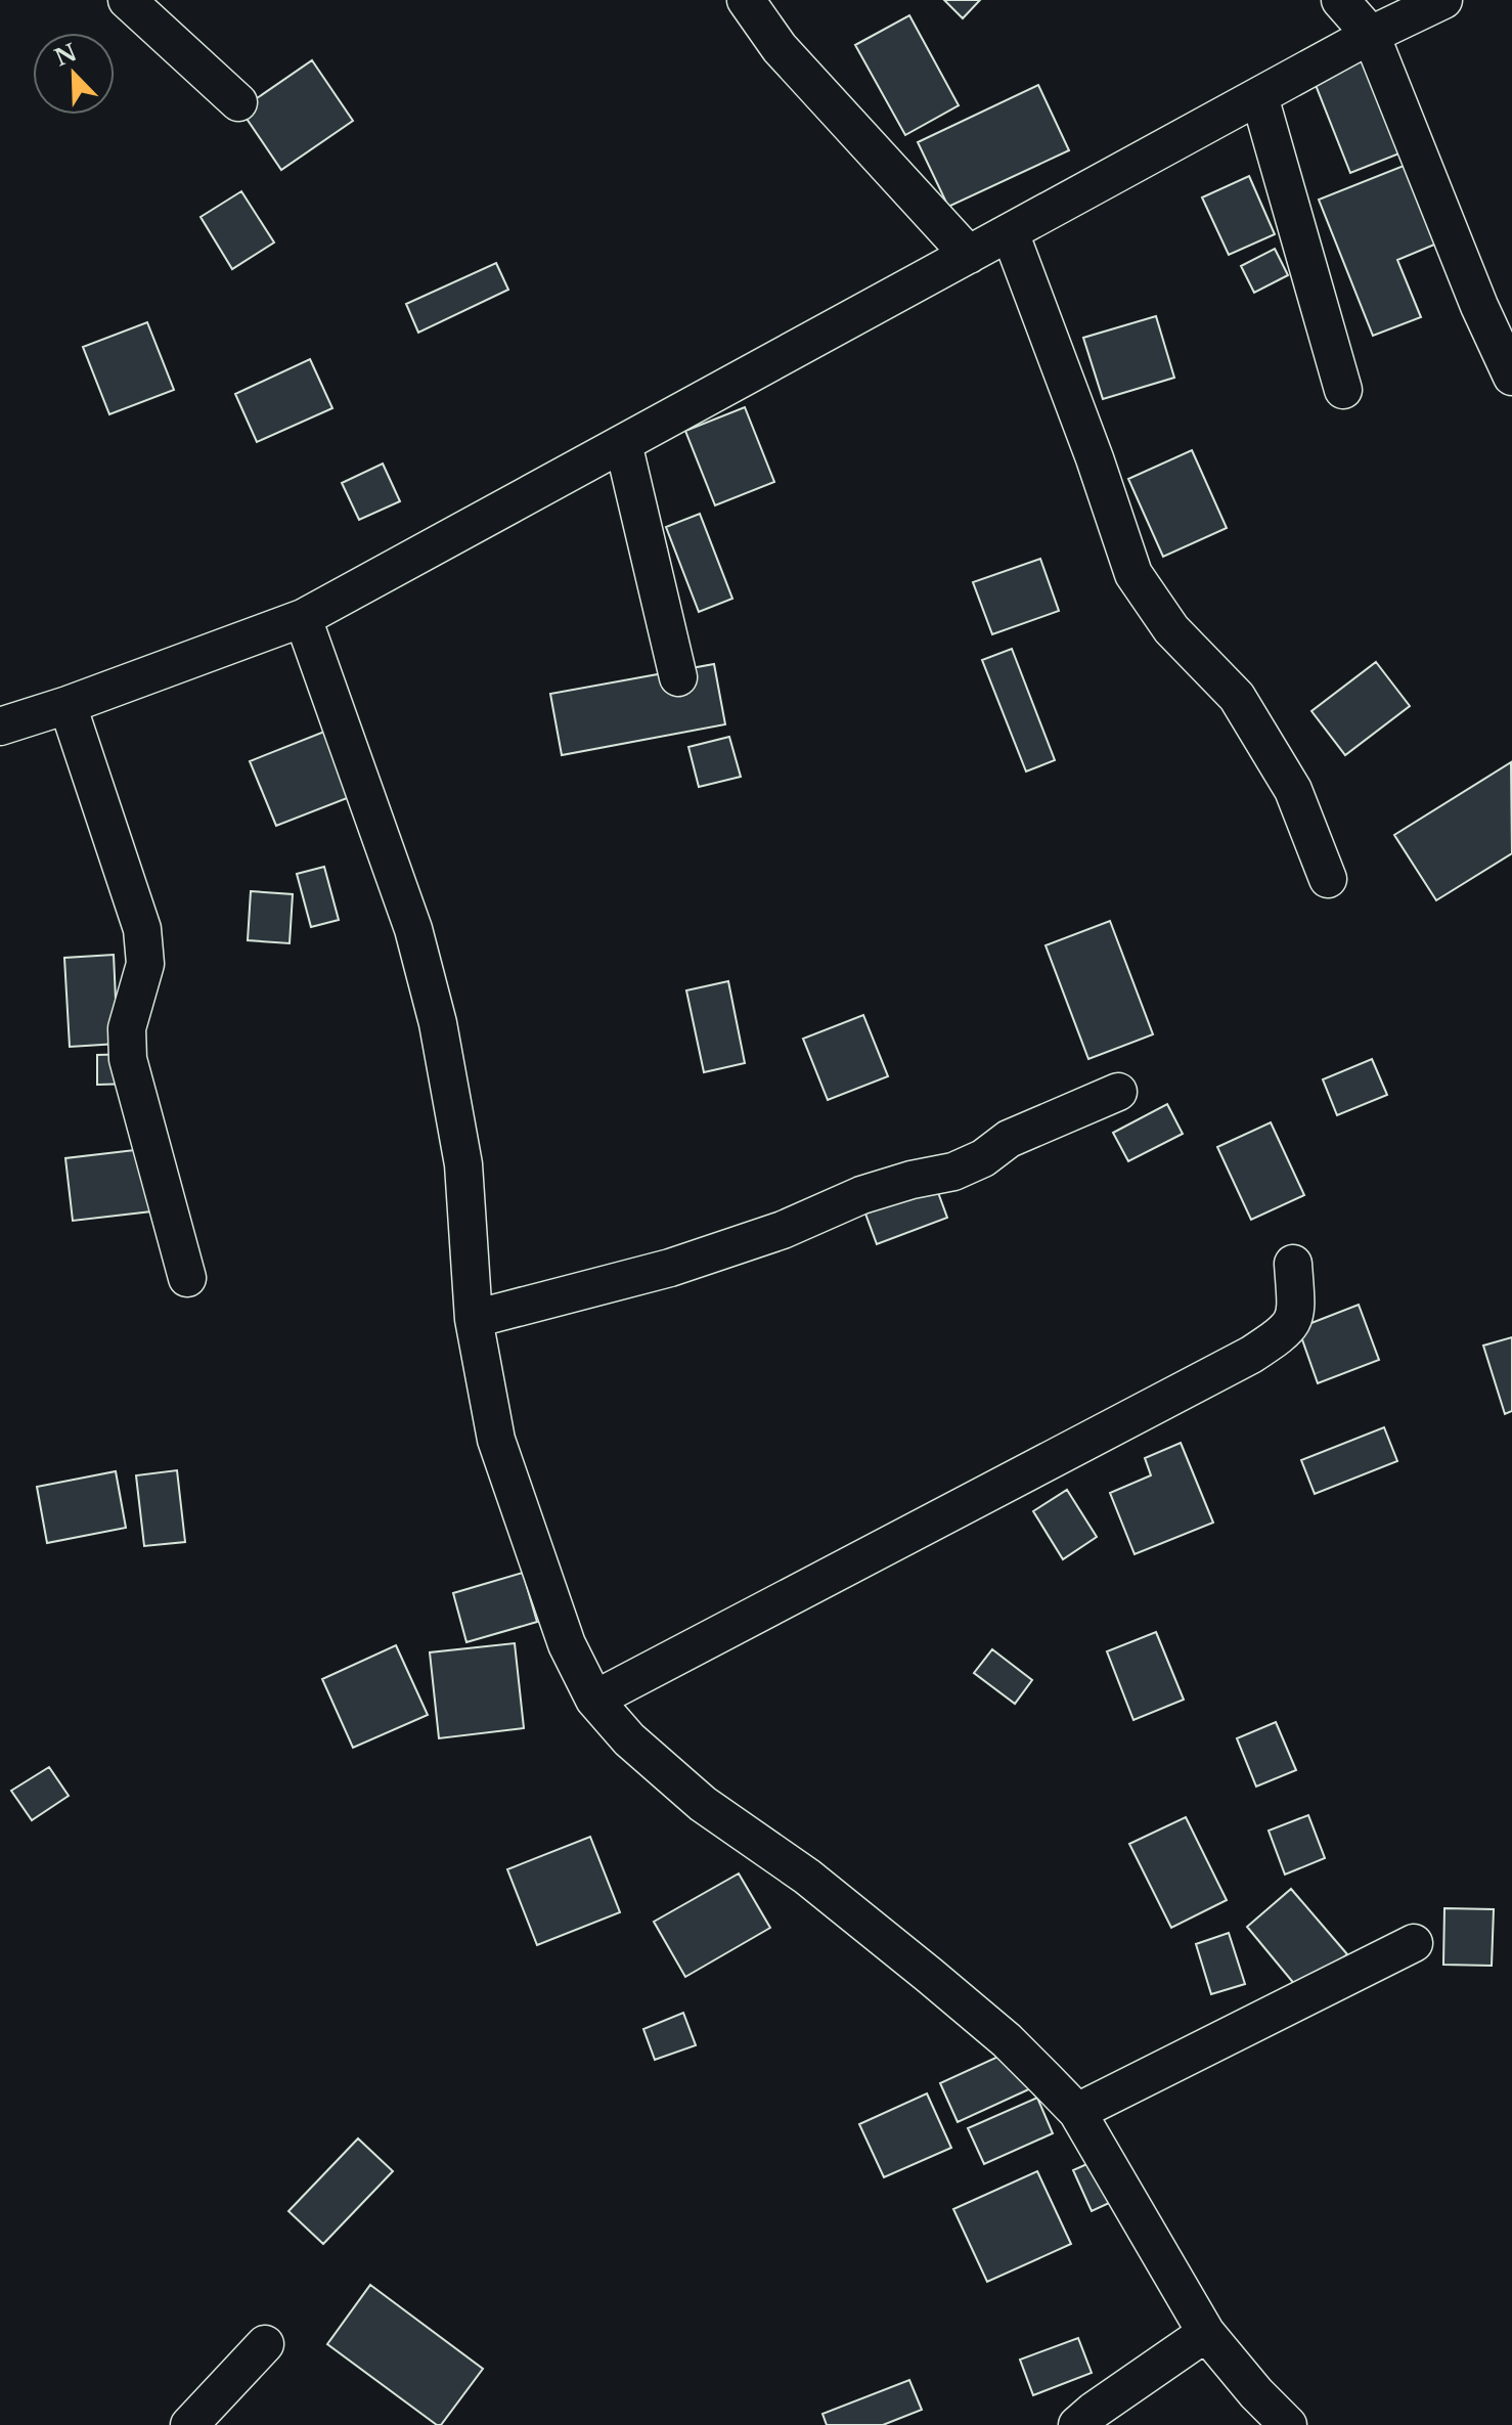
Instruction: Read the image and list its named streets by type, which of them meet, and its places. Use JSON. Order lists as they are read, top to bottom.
{
  "north": "top left"
}
